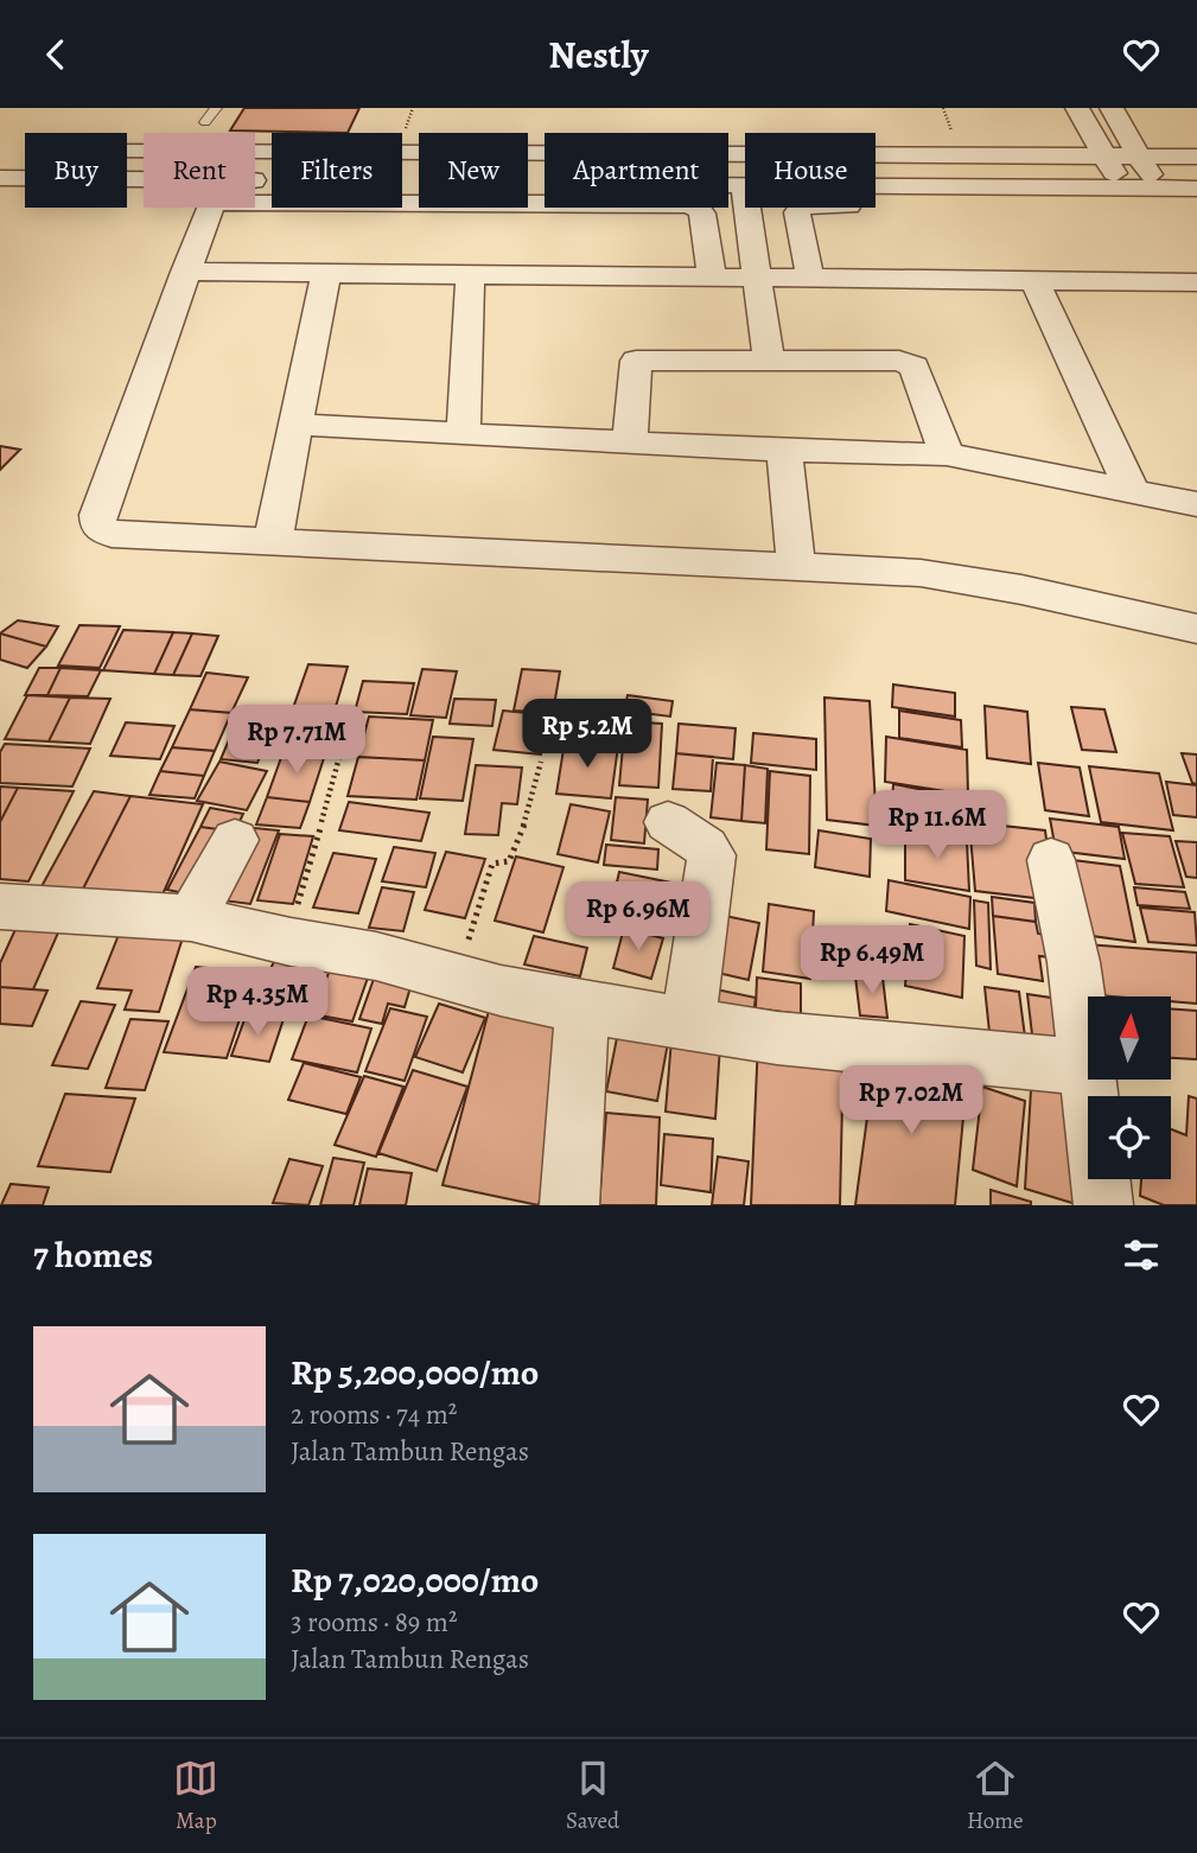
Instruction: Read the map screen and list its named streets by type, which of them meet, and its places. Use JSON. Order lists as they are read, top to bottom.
{
  "north": "top",
  "page": {
    "header": "Nestly",
    "chip": [
      "Buy",
      "Rent",
      "Filters",
      "New",
      "Apartment",
      "House"
    ],
    "price": [
      "Rp 5.2M",
      "Rp 7.71M",
      "Rp 11.6M",
      "Rp 6.96M",
      "Rp 6.49M",
      "Rp 4.35M",
      "Rp 7.02M"
    ],
    "heading": "7 homes",
    "list": [
      {
        "name": "Rp 5,200,000/mo",
        "note": "2 rooms · 74 m² · Jalan Tambun Rengas"
      },
      {
        "name": "Rp 7,020,000/mo",
        "note": "3 rooms · 89 m² · Jalan Tambun Rengas"
      }
    ],
    "tabs": ["Map", "Saved", "Home"]
  }
}
